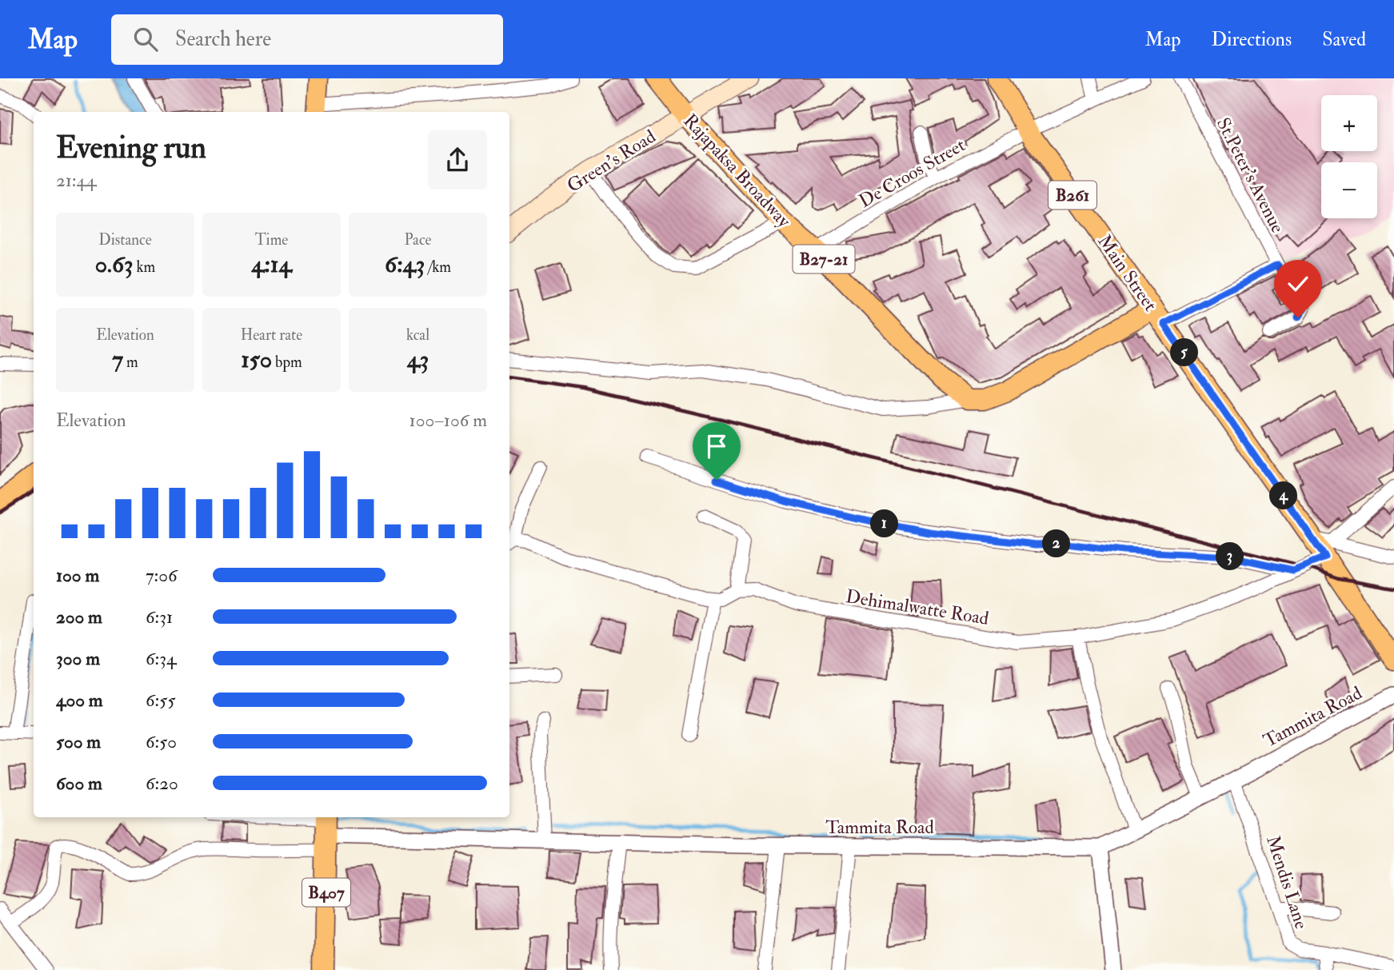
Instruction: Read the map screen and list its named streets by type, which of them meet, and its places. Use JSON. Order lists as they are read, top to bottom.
{
  "streets": {
    "main road": [
      "Green's Road",
      "Rajapaksa Broadway",
      "B261",
      "B27-21",
      "Main Street",
      "B407"
    ],
    "street": [
      "De Croos Street",
      "St.Peter's Avenue",
      "Dehimalwatte Road",
      "Tammita Road",
      "Mendis Lane"
    ]
  },
  "crossings": [
    ["Green's Road", "Rajapaksa Broadway"],
    ["Rajapaksa Broadway", "De Croos Street"],
    ["De Croos Street", "Main Street"],
    ["Main Street", "Dehimalwatte Road"],
    ["Tammita Road", "Mendis Lane"],
    ["Tammita Road", "B407"]
  ],
  "page": {
    "header": "Map",
    "search": "Search here",
    "nav": ["Map", "Directions", "Saved"],
    "map_buttons": ["+", "−"],
    "heading": ["Evening run", "21:44"],
    "stats": [
      ["Distance", "0.63 km"],
      ["Time", "4:14"],
      ["Pace", "6:43 /km"],
      ["Elevation", "7 m"],
      ["Heart rate", "150 bpm"],
      ["kcal", "43"]
    ],
    "pins": [
      "5",
      "4",
      "1",
      "2",
      "3"
    ],
    "chart": ["Elevation", "100–106 m"],
    "list": [
      {
        "name": "100 m",
        "note": "7:06"
      },
      {
        "name": "200 m",
        "note": "6:31"
      },
      {
        "name": "300 m",
        "note": "6:34"
      },
      {
        "name": "400 m",
        "note": "6:55"
      },
      {
        "name": "500 m",
        "note": "6:50"
      },
      {
        "name": "600 m",
        "note": "6:20"
      }
    ]
  }
}
